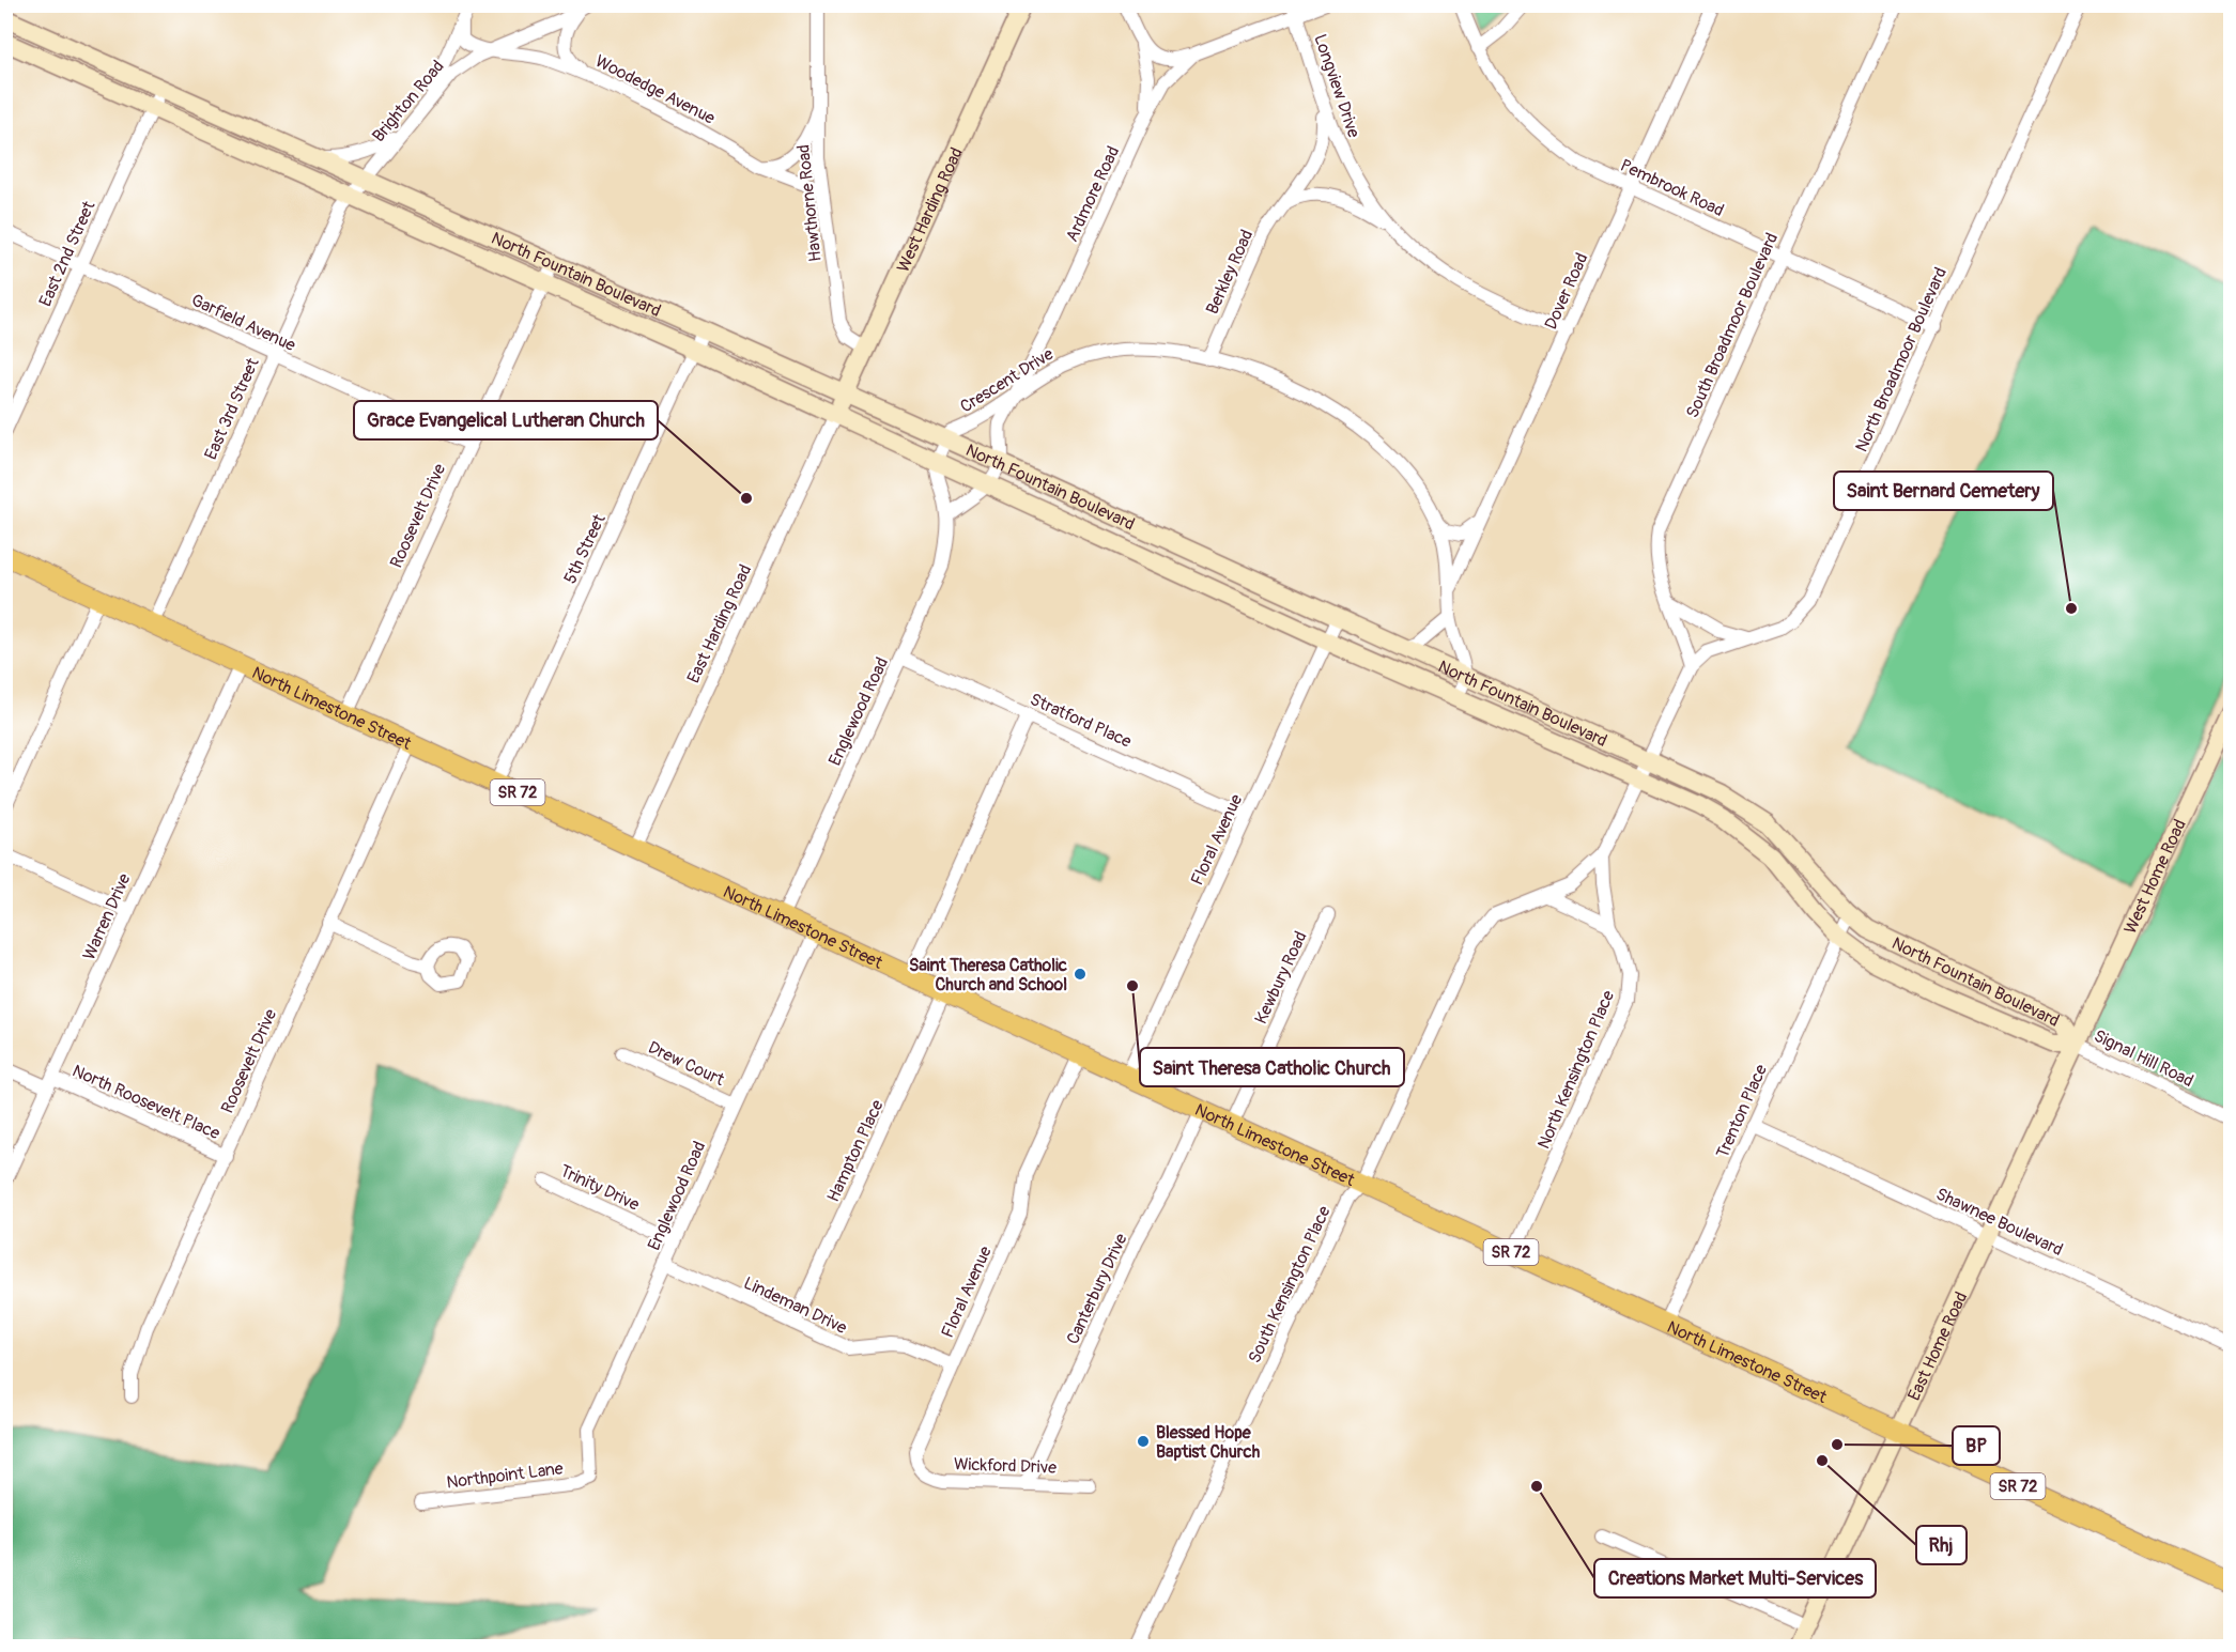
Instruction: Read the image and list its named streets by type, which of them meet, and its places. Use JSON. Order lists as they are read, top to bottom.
{
  "streets": {
    "main road": ["North Limestone Street", "SR 72"],
    "street": [
      "Longview Drive",
      "Woodedge Avenue",
      "Brighton Road",
      "Pembrook Road",
      "Ardmore Road",
      "Hawthorne Road",
      "West Harding Road",
      "East 2nd Street",
      "Berkley Road",
      "North Fountain Boulevard",
      "Dover Road",
      "Garfield Avenue",
      "South Broadmoor Boulevard",
      "North Broadmoor Boulevard",
      "Crescent Drive",
      "East 3rd Street",
      "Roosevelt Drive",
      "5th Street",
      "East Harding Road",
      "Englewood Road",
      "Stratford Place",
      "Floral Avenue",
      "West Home Road",
      "Warren Drive",
      "Kewbury Road",
      "Signal Hill Road",
      "Drew Court",
      "North Kensington Place",
      "North Roosevelt Place",
      "Trenton Place",
      "Hampton Place",
      "Trinity Drive",
      "Shawnee Boulevard",
      "South Kensington Place",
      "Canterbury Drive",
      "Lindeman Drive",
      "East Home Road",
      "Wickford Drive",
      "Northpoint Lane"
    ]
  },
  "crossings": [
    ["Longview Drive", "Ardmore Road"],
    ["Longview Drive", "Berkley Road"],
    ["Longview Drive", "Dover Road"],
    ["Woodedge Avenue", "Brighton Road"],
    ["Woodedge Avenue", "Hawthorne Road"],
    ["Brighton Road", "North Fountain Boulevard"],
    ["Brighton Road", "East 3rd Street"],
    ["Pembrook Road", "Dover Road"],
    ["Pembrook Road", "South Broadmoor Boulevard"],
    ["Pembrook Road", "North Broadmoor Boulevard"],
    ["Ardmore Road", "North Fountain Boulevard"],
    ["Ardmore Road", "Crescent Drive"],
    ["Hawthorne Road", "West Harding Road"],
    ["West Harding Road", "North Fountain Boulevard"],
    ["West Harding Road", "East Harding Road"],
    ["East 2nd Street", "North Fountain Boulevard"],
    ["East 2nd Street", "Garfield Avenue"],
    ["Berkley Road", "Crescent Drive"],
    ["North Fountain Boulevard", "Crescent Drive"],
    ["North Fountain Boulevard", "East 3rd Street"],
    ["North Fountain Boulevard", "Roosevelt Drive"],
    ["North Fountain Boulevard", "5th Street"],
    ["North Fountain Boulevard", "East Harding Road"],
    ["North Fountain Boulevard", "Englewood Road"],
    ["North Fountain Boulevard", "Floral Avenue"],
    ["North Fountain Boulevard", "West Home Road"],
    ["North Fountain Boulevard", "Signal Hill Road"],
    ["North Fountain Boulevard", "Trenton Place"],
    ["North Fountain Boulevard", "East Home Road"],
    ["Dover Road", "Crescent Drive"],
    ["Garfield Avenue", "East 3rd Street"],
    ["Garfield Avenue", "Roosevelt Drive"],
    ["South Broadmoor Boulevard", "North Broadmoor Boulevard"],
    ["East 3rd Street", "North Limestone Street"],
    ["Roosevelt Drive", "North Limestone Street"],
    ["Roosevelt Drive", "North Roosevelt Place"],
    ["5th Street", "North Limestone Street"],
    ["East Harding Road", "North Limestone Street"],
    ["North Limestone Street", "Englewood Road"],
    ["North Limestone Street", "Floral Avenue"],
    ["North Limestone Street", "Warren Drive"],
    ["North Limestone Street", "Kewbury Road"],
    ["North Limestone Street", "North Kensington Place"],
    ["North Limestone Street", "Trenton Place"],
    ["North Limestone Street", "Hampton Place"],
    ["North Limestone Street", "South Kensington Place"],
    ["North Limestone Street", "Canterbury Drive"],
    ["North Limestone Street", "East Home Road"],
    ["Englewood Road", "Stratford Place"],
    ["Englewood Road", "Drew Court"],
    ["Englewood Road", "Trinity Drive"],
    ["Englewood Road", "Lindeman Drive"],
    ["Englewood Road", "Northpoint Lane"],
    ["Stratford Place", "Floral Avenue"],
    ["Floral Avenue", "Lindeman Drive"],
    ["Floral Avenue", "Wickford Drive"],
    ["West Home Road", "Signal Hill Road"],
    ["West Home Road", "East Home Road"],
    ["Warren Drive", "North Roosevelt Place"],
    ["Signal Hill Road", "East Home Road"],
    ["North Kensington Place", "South Kensington Place"],
    ["Trenton Place", "Shawnee Boulevard"],
    ["Hampton Place", "Lindeman Drive"],
    ["Shawnee Boulevard", "East Home Road"],
    ["Canterbury Drive", "Wickford Drive"],
    ["Lindeman Drive", "Wickford Drive"]
  ],
  "places": [
    "Grace Evangelical Lutheran Church",
    "Saint Bernard Cemetery",
    "Saint Theresa Catholic Church and School",
    "Saint Theresa Catholic Church",
    "Blessed Hope Baptist Church",
    "BP",
    "Rhj",
    "Creations Market Multi-Services"
  ]
}
